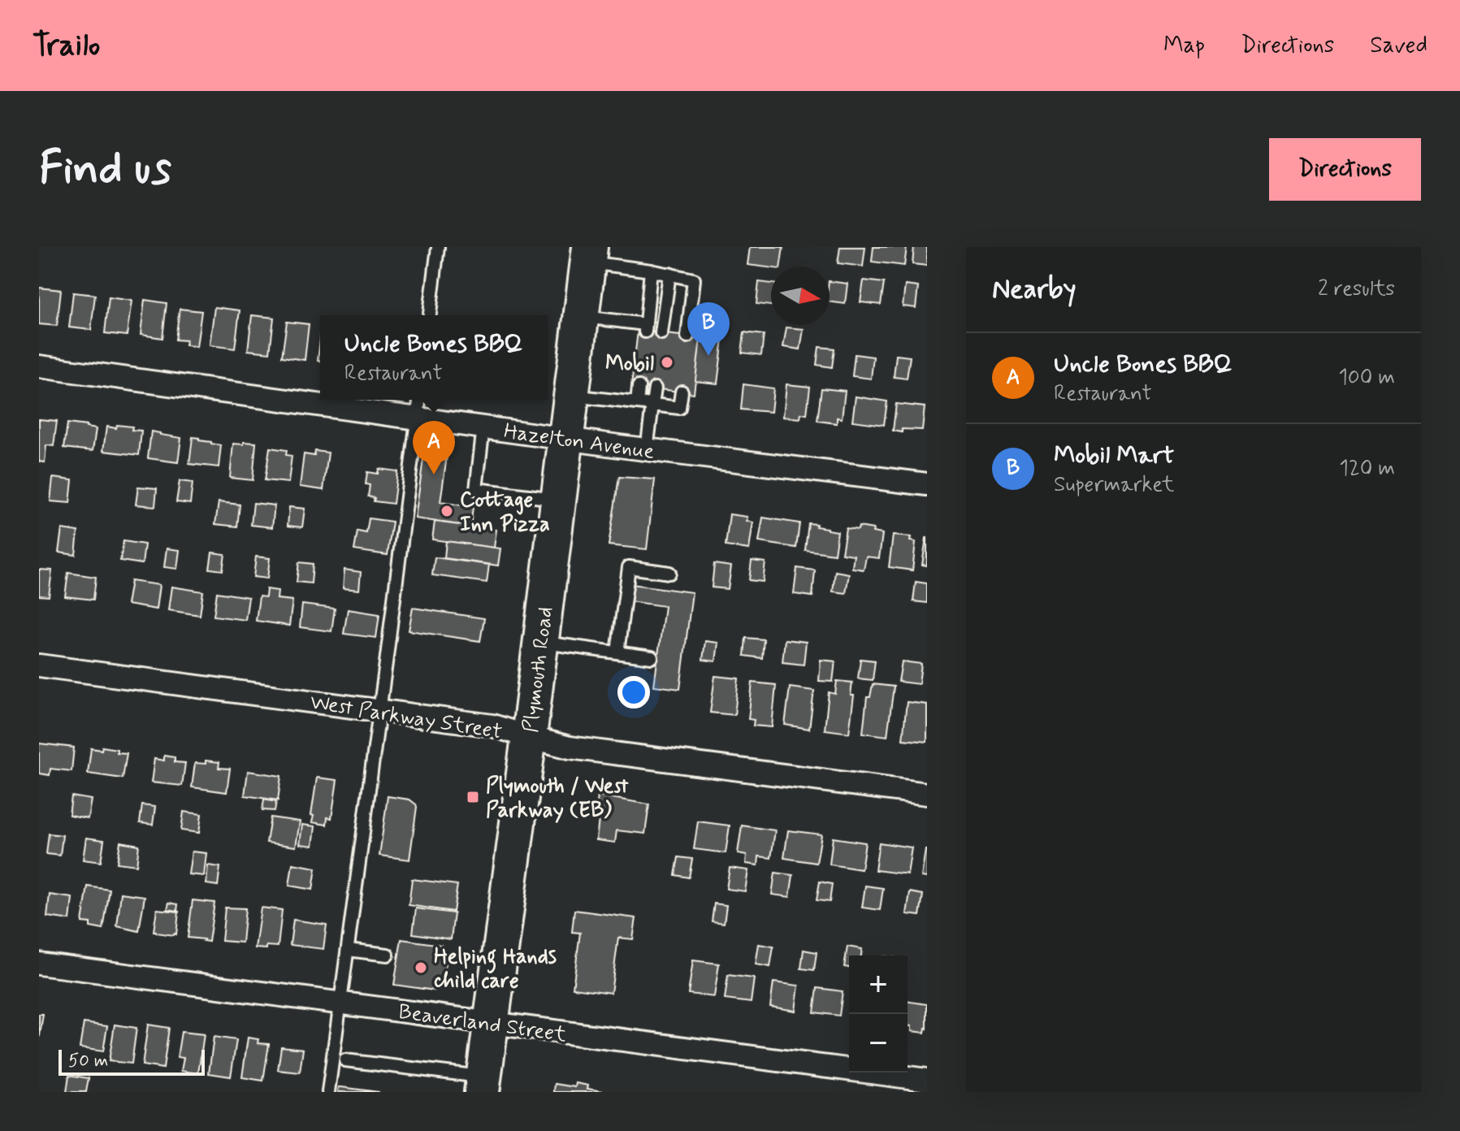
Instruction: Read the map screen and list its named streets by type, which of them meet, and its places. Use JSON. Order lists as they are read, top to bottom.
{
  "streets": {
    "main road": ["Plymouth Road"],
    "street": ["Hazelton Avenue", "West Parkway Street", "Beaverland Street"]
  },
  "crossings": [
    ["Hazelton Avenue", "Plymouth Road"],
    ["Plymouth Road", "West Parkway Street"],
    ["Plymouth Road", "Beaverland Street"]
  ],
  "places": {
    "other": ["Mobil", "Cottage Inn Pizza", "Helping Hands child care"],
    "transit": ["Plymouth / West Parkway (EB)"]
  },
  "scale_bar": "50 m",
  "north": "right",
  "page": {
    "header": "Trailo",
    "nav": ["Map", "Directions", "Saved"],
    "buttons": "Directions",
    "title": "Find us",
    "heading": ["Nearby", "2 results"],
    "pins": ["B", "A"],
    "popup": ["Uncle Bones BBQ", "Restaurant"],
    "list": [
      {
        "mark": "A",
        "name": "Uncle Bones BBQ",
        "note": "Restaurant",
        "value": "100 m"
      },
      {
        "mark": "B",
        "name": "Mobil Mart",
        "note": "Supermarket",
        "value": "120 m"
      }
    ],
    "map_buttons": ["+", "−"],
    "scale": "50 m"
  }
}
